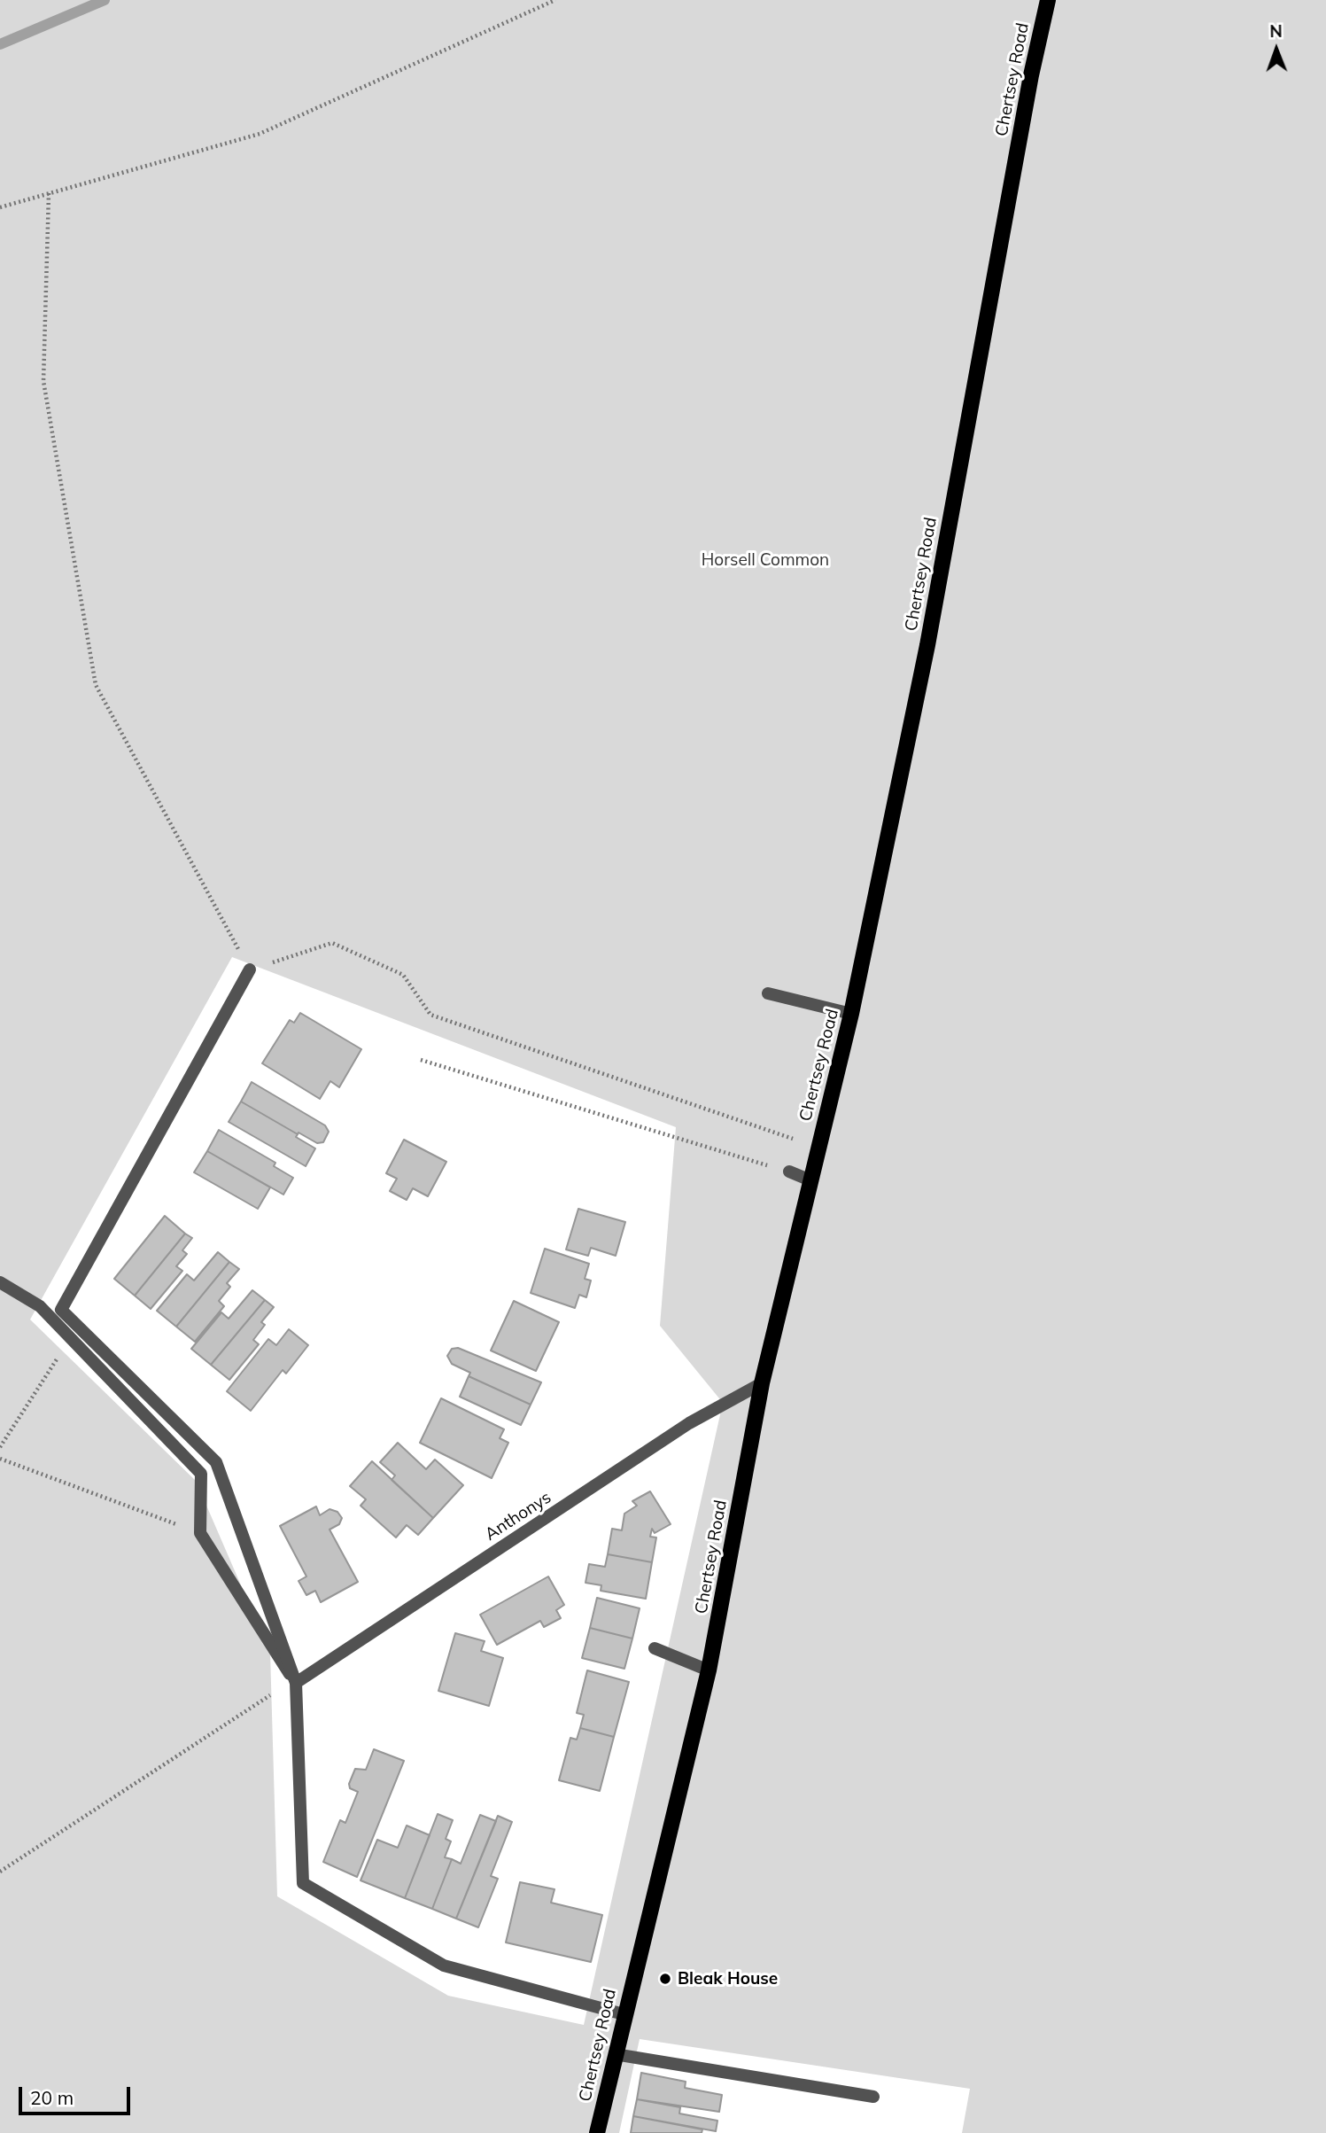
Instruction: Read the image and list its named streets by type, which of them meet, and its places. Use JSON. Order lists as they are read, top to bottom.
{
  "streets": {
    "main road": ["Chertsey Road"],
    "street": ["Anthonys"]
  },
  "crossings": [
    ["Chertsey Road", "Anthonys"]
  ],
  "parks": ["Horsell Common"],
  "places": ["Bleak House"],
  "scale_bar": "20 m",
  "north": "top"
}
